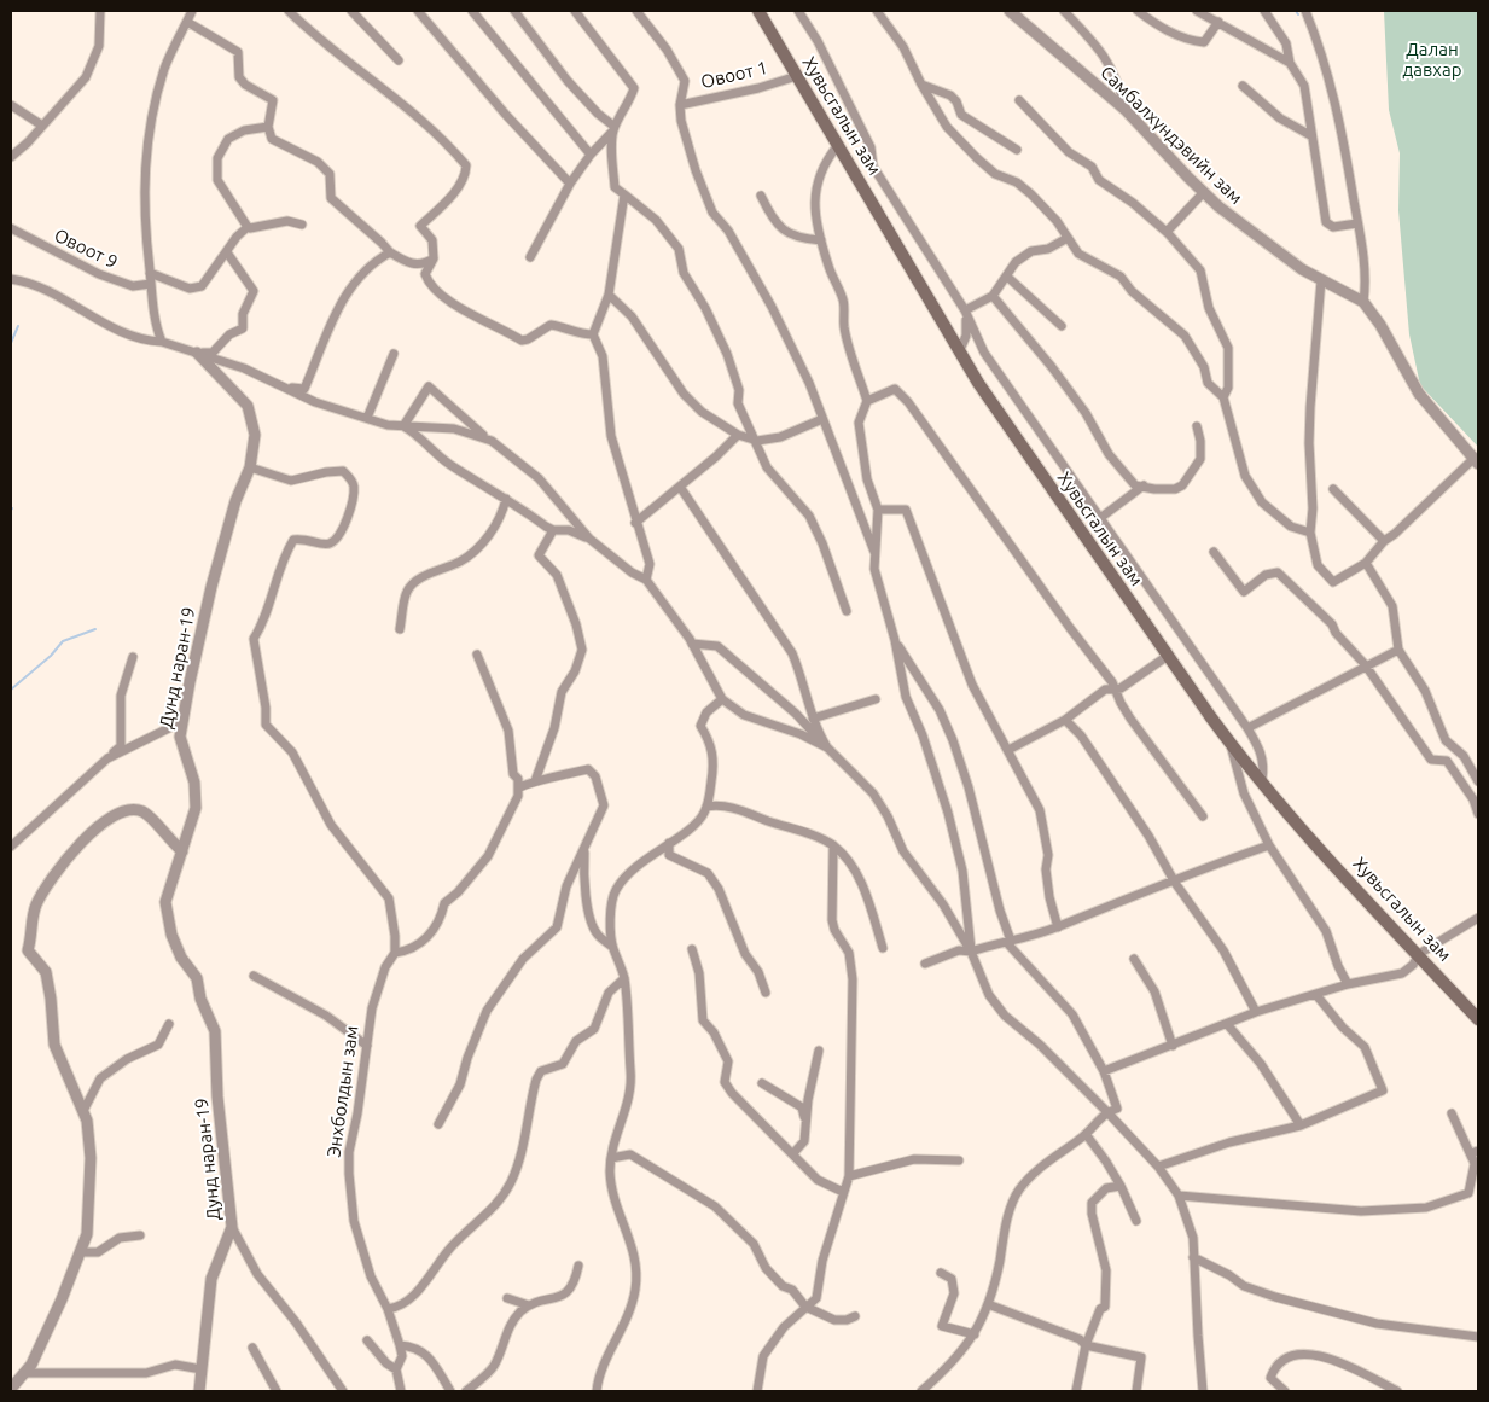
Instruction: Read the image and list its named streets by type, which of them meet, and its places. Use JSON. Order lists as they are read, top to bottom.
{
  "streets": {
    "main road": ["Хувьсгалын зам"],
    "street": [
      "Овоот 1",
      "Самбалхүндэвийн зам",
      "Овоот 9",
      "Дунд наран-19",
      "Энхболдын зам"
    ]
  },
  "crossings": [
    ["Овоот 1", "Хувьсгалын зам"],
    ["Дунд наран-19", "Энхболдын зам"]
  ],
  "parks": ["Далан давхар"]
}
